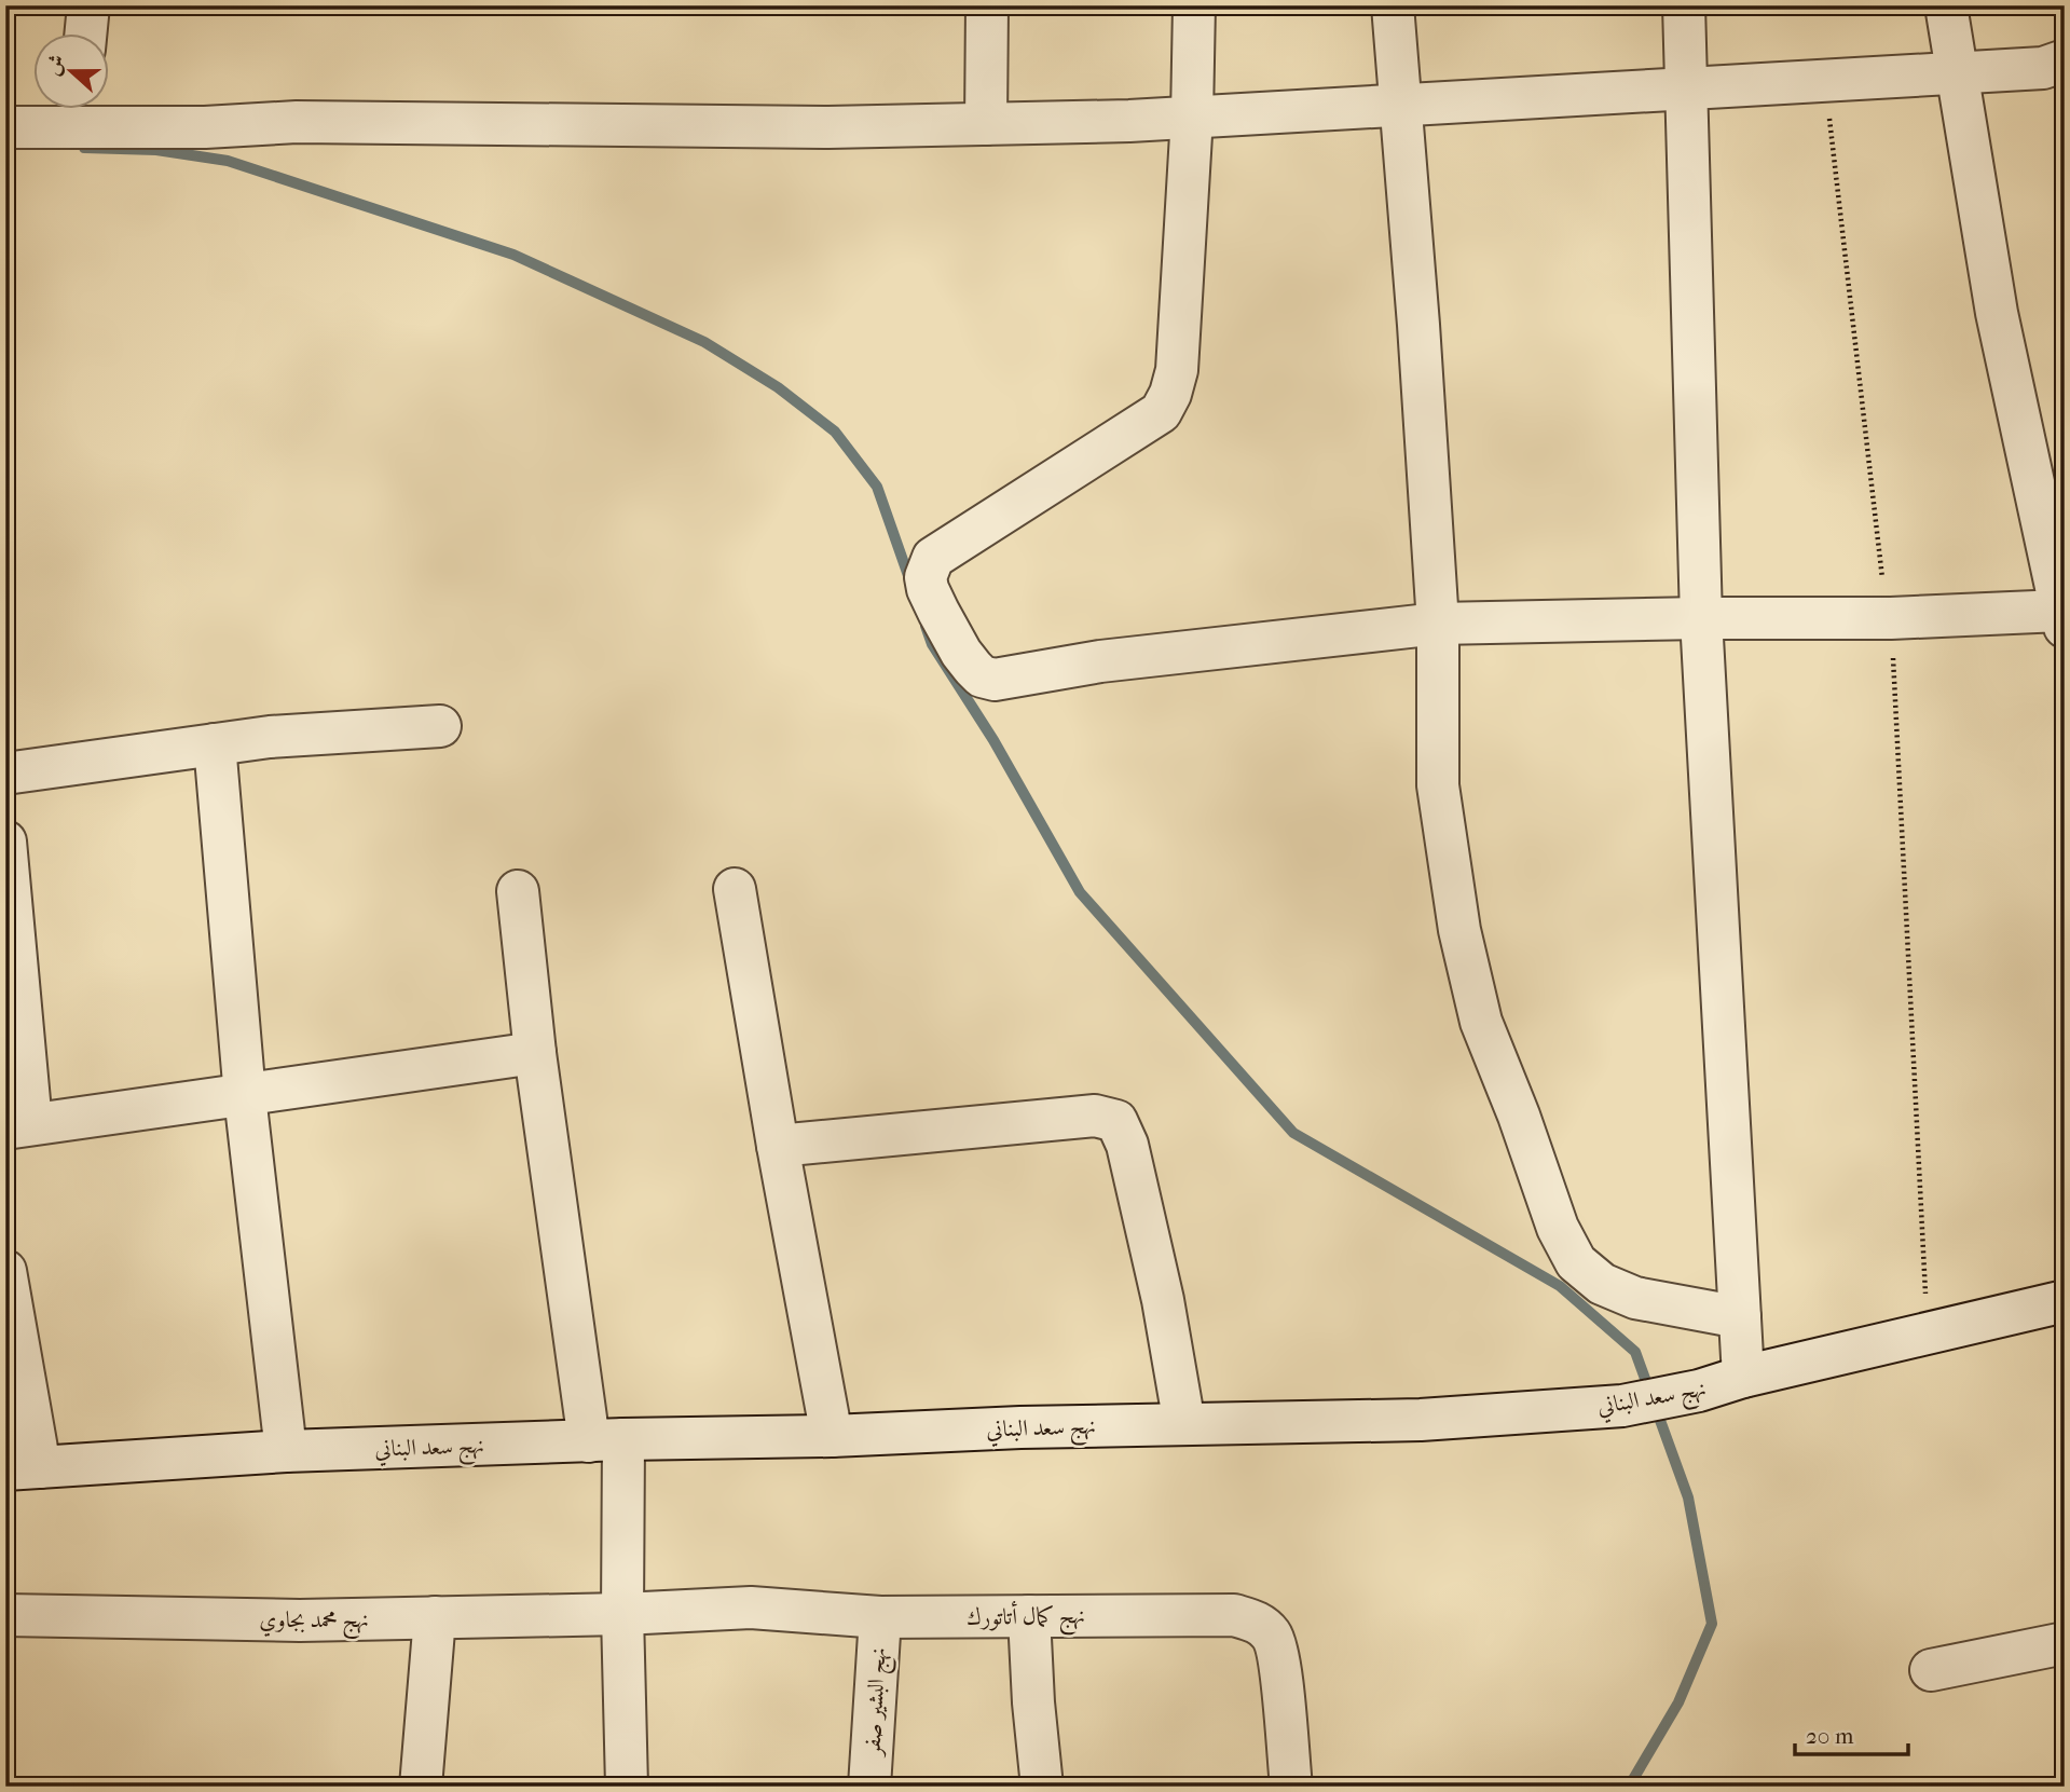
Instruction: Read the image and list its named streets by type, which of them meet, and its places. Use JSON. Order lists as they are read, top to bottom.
{
  "streets": {
    "street": [
      "نهج سعد البناني",
      "نهج كمال أتاتورك",
      "نهج محمد بجاوي",
      "نهج البشير صفر"
    ]
  },
  "crossings": [
    ["نهج كمال أتاتورك", "نهج محمد بجاوي"],
    ["نهج كمال أتاتورك", "نهج البشير صفر"]
  ],
  "scale_bar": "20 m",
  "north": "left"
}
